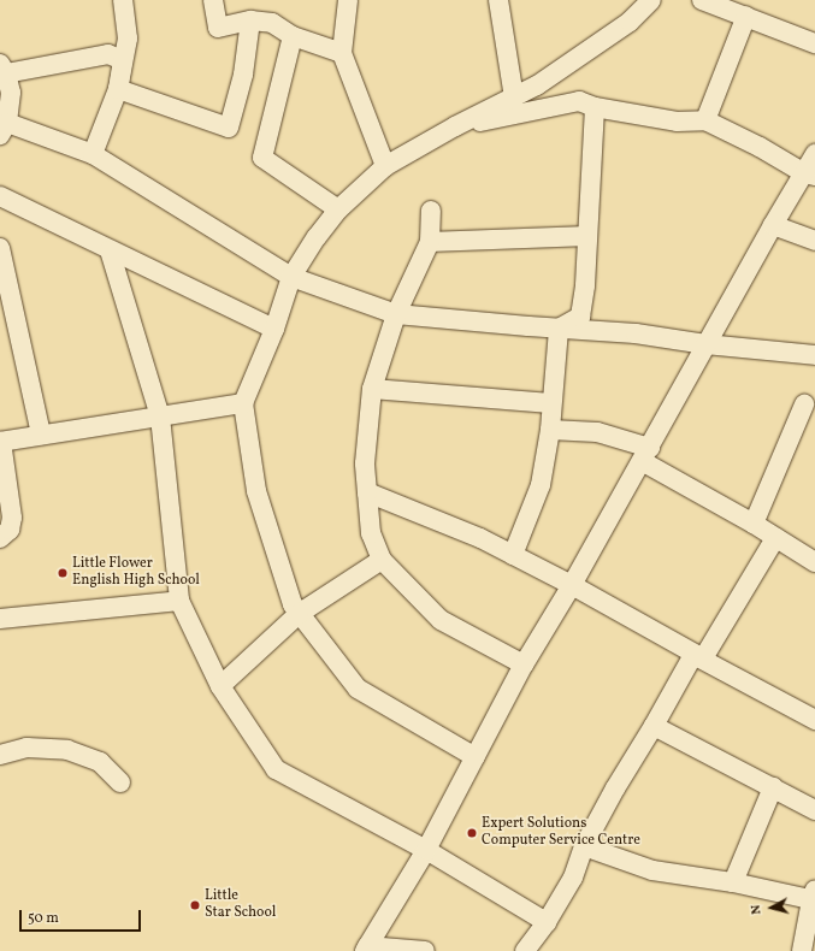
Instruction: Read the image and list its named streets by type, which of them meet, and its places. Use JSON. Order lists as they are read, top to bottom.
{
  "places": ["Little Flower English High School", "Expert Solutions Computer Service Centre", "Little Star School"],
  "scale_bar": "50 m",
  "north": "left"
}
